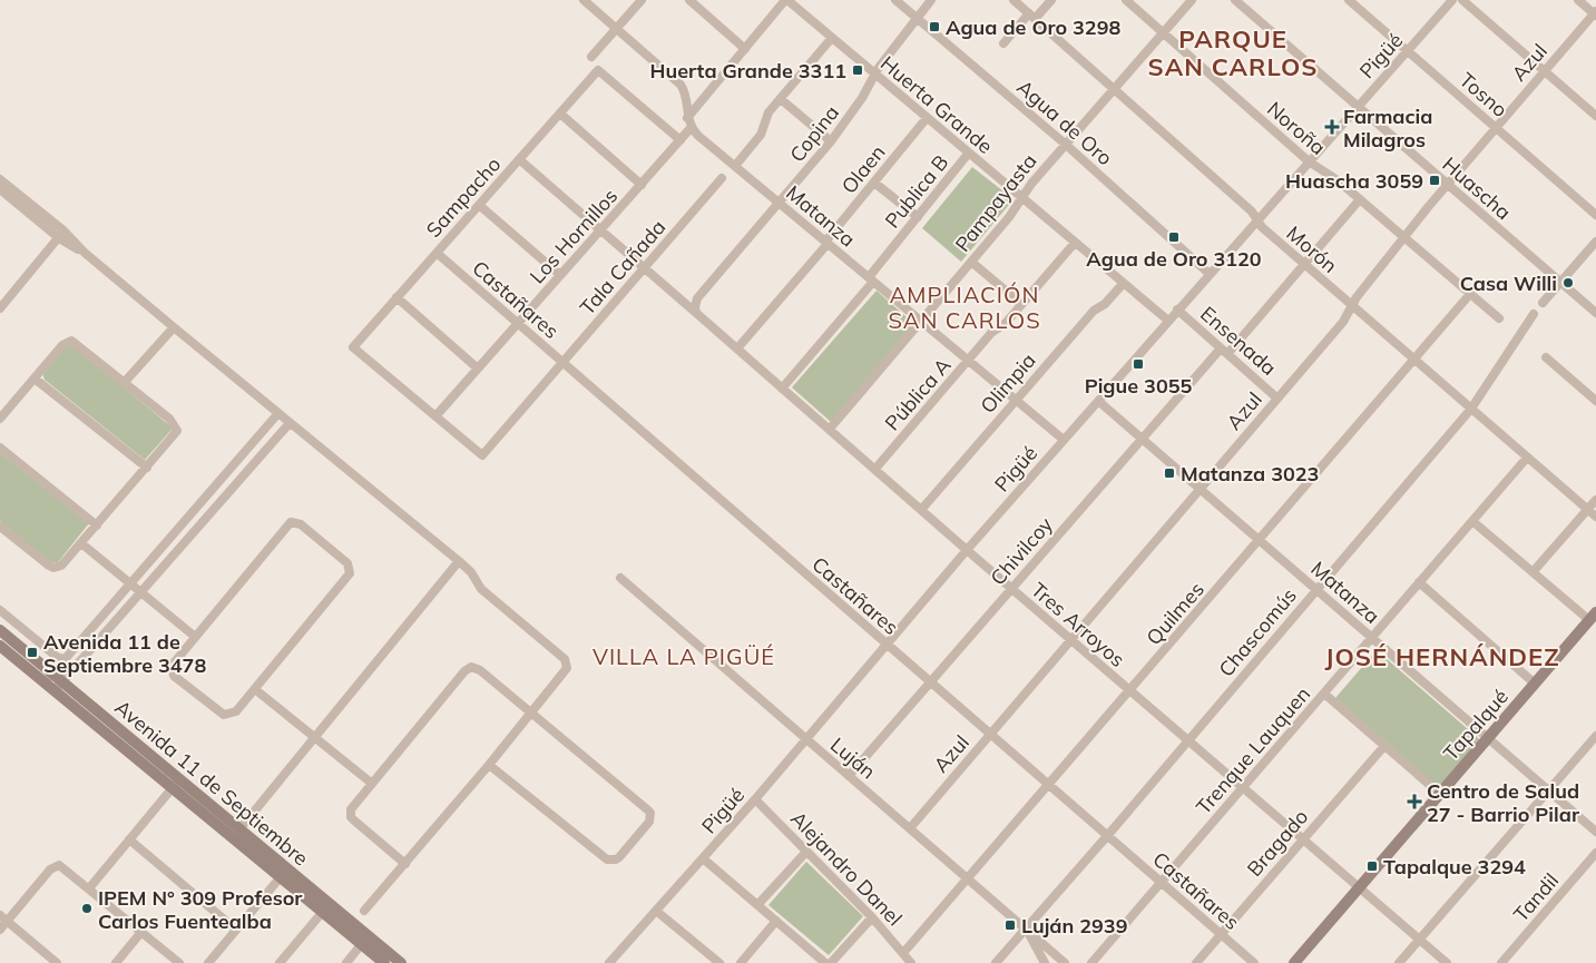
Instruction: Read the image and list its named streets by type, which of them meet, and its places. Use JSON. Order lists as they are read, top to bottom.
{
  "streets": {
    "main road": ["Tapalqué", "Avenida 11 de Septiembre"],
    "street": [
      "Pigüé",
      "Azul",
      "Tosno",
      "Huerta Grande",
      "Agua de Oro",
      "Noroña",
      "Copina",
      "Olaen",
      "Huascha",
      "Publica B",
      "Sampacho",
      "Pampayasta",
      "Matanza",
      "Los Hornillos",
      "Morón",
      "Tala Cañada",
      "Castañares",
      "Ensenada",
      "Olimpia",
      "Pública A",
      "Chivilcoy",
      "Quilmes",
      "Tres Arroyos",
      "Chascomús",
      "Trenque Lauquen",
      "Luján",
      "Bragado",
      "Alejandro Danel",
      "Tandil"
    ]
  },
  "crossings": [
    ["Pigüé", "Tosno"],
    ["Pigüé", "Huerta Grande"],
    ["Pigüé", "Agua de Oro"],
    ["Pigüé", "Noroña"],
    ["Pigüé", "Huascha"],
    ["Pigüé", "Matanza"],
    ["Pigüé", "Morón"],
    ["Pigüé", "Castañares"],
    ["Pigüé", "Ensenada"],
    ["Pigüé", "Tres Arroyos"],
    ["Pigüé", "Luján"],
    ["Pigüé", "Alejandro Danel"],
    ["Azul", "Tosno"],
    ["Azul", "Noroña"],
    ["Azul", "Huascha"],
    ["Azul", "Matanza"],
    ["Azul", "Morón"],
    ["Azul", "Castañares"],
    ["Azul", "Ensenada"],
    ["Azul", "Tres Arroyos"],
    ["Azul", "Luján"],
    ["Huerta Grande", "Copina"],
    ["Huerta Grande", "Olaen"],
    ["Huerta Grande", "Publica B"],
    ["Huerta Grande", "Pampayasta"],
    ["Huerta Grande", "Olimpia"],
    ["Huerta Grande", "Pública A"],
    ["Agua de Oro", "Copina"],
    ["Agua de Oro", "Pampayasta"],
    ["Noroña", "Pampayasta"],
    ["Noroña", "Chivilcoy"],
    ["Noroña", "Quilmes"],
    ["Copina", "Matanza"],
    ["Copina", "Tres Arroyos"],
    ["Olaen", "Matanza"],
    ["Olaen", "Tres Arroyos"],
    ["Publica B", "Matanza"],
    ["Publica B", "Tres Arroyos"],
    ["Sampacho", "Los Hornillos"],
    ["Sampacho", "Tala Cañada"],
    ["Sampacho", "Castañares"],
    ["Sampacho", "Tres Arroyos"],
    ["Pampayasta", "Matanza"],
    ["Pampayasta", "Morón"],
    ["Pampayasta", "Tres Arroyos"],
    ["Matanza", "Los Hornillos"],
    ["Matanza", "Olimpia"],
    ["Matanza", "Pública A"],
    ["Matanza", "Chivilcoy"],
    ["Matanza", "Quilmes"],
    ["Matanza", "Chascomús"],
    ["Matanza", "Tapalqué"],
    ["Matanza", "Trenque Lauquen"],
    ["Los Hornillos", "Tala Cañada"],
    ["Los Hornillos", "Castañares"],
    ["Los Hornillos", "Tres Arroyos"],
    ["Morón", "Chivilcoy"],
    ["Morón", "Quilmes"],
    ["Morón", "Chascomús"],
    ["Morón", "Trenque Lauquen"],
    ["Tala Cañada", "Castañares"],
    ["Tala Cañada", "Tres Arroyos"],
    ["Castañares", "Chivilcoy"],
    ["Castañares", "Quilmes"],
    ["Castañares", "Chascomús"],
    ["Castañares", "Trenque Lauquen"],
    ["Castañares", "Bragado"],
    ["Ensenada", "Chivilcoy"],
    ["Olimpia", "Tres Arroyos"],
    ["Pública A", "Tres Arroyos"],
    ["Chivilcoy", "Tres Arroyos"],
    ["Chivilcoy", "Luján"],
    ["Quilmes", "Tres Arroyos"],
    ["Quilmes", "Luján"],
    ["Quilmes", "Alejandro Danel"],
    ["Tres Arroyos", "Chascomús"],
    ["Tres Arroyos", "Tapalqué"],
    ["Tres Arroyos", "Trenque Lauquen"],
    ["Tres Arroyos", "Bragado"],
    ["Chascomús", "Luján"]
  ],
  "districts": [
    "PARQUE SAN CARLOS",
    "AMPLIACIÓN SAN CARLOS",
    "VILLA LA PIGÜÉ",
    "JOSÉ HERNÁNDEZ"
  ],
  "places": {
    "transit": [
      "Agua de Oro 3298",
      "Huerta Grande 3311",
      "Huascha 3059",
      "Agua de Oro 3120",
      "Pigue 3055",
      "Matanza 3023",
      "Avenida 11 de Septiembre 3478",
      "Tapalque 3294",
      "Luján 2939"
    ],
    "health": ["Farmacia Milagros", "Centro de Salud 27 - Barrio Pilar"],
    "other": ["Casa Willi", "IPEM N° 309 Profesor Carlos Fuentealba"]
  }
}
